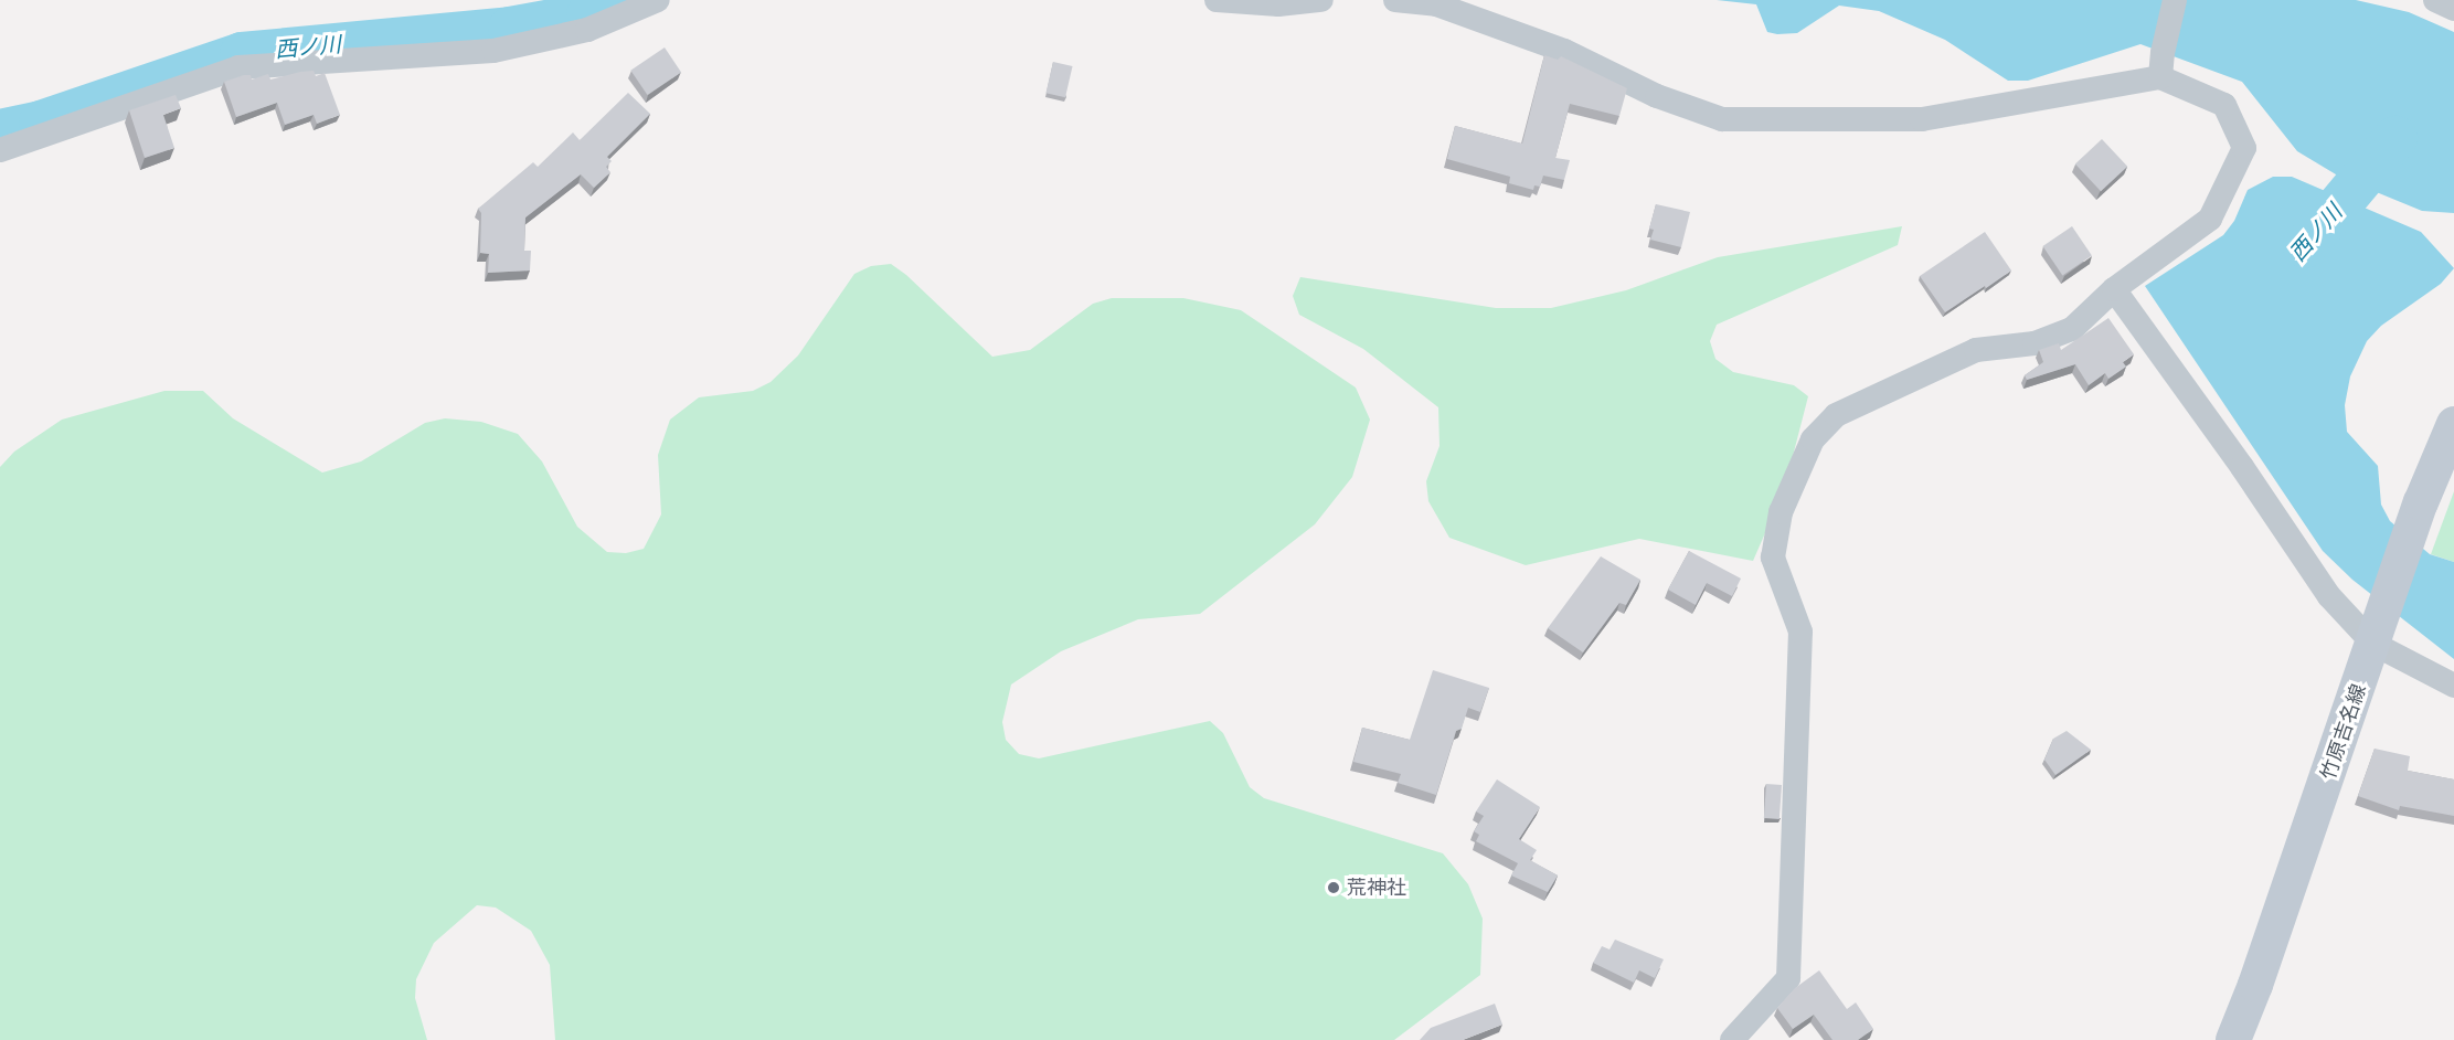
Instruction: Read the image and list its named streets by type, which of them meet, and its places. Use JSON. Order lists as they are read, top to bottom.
{
  "streets": {
    "main road": ["竹原吉名線"]
  },
  "water": ["西ノ川"],
  "places": ["荒神社"]
}
